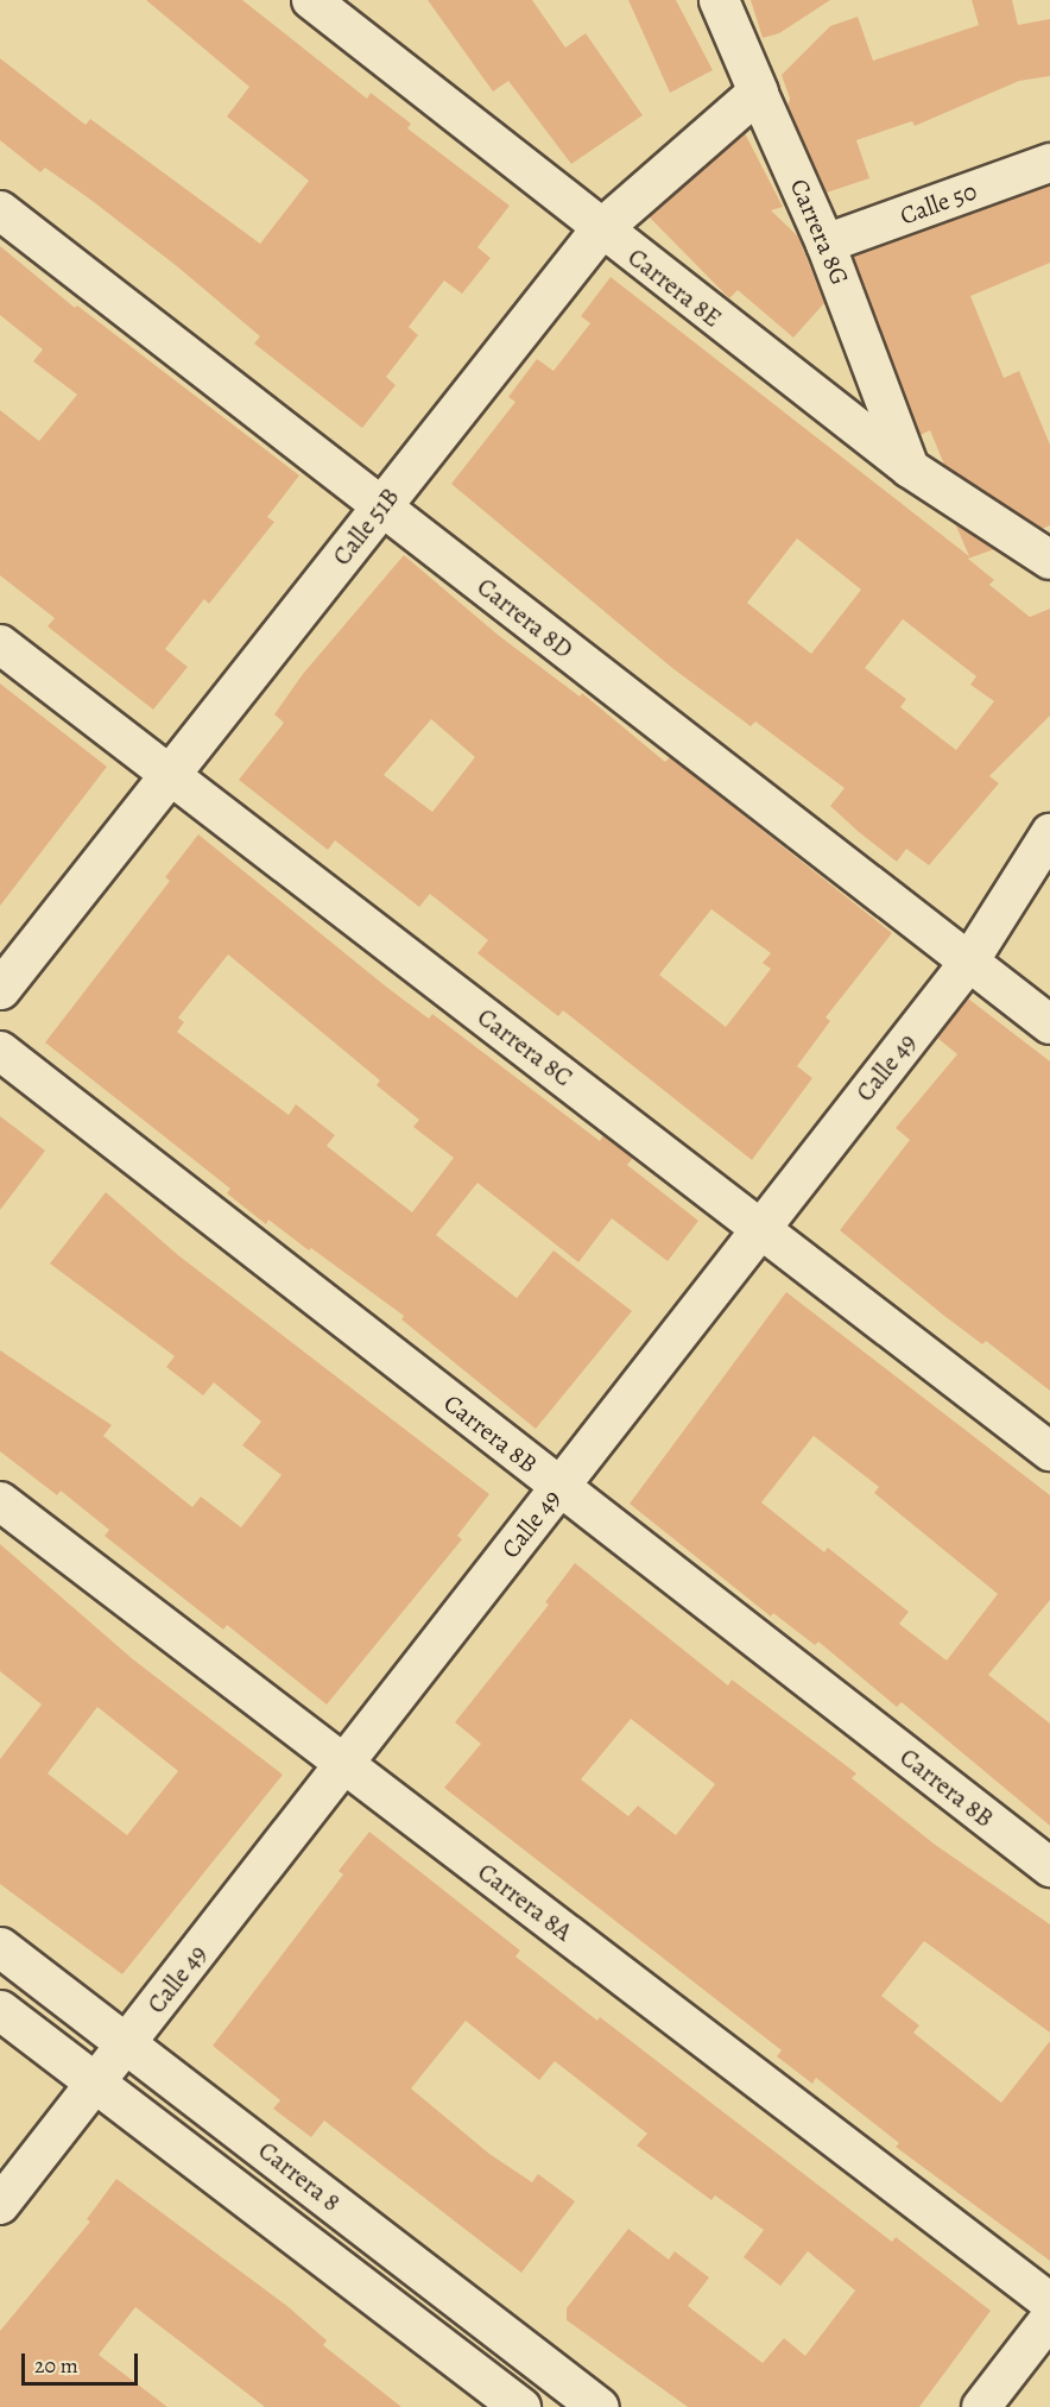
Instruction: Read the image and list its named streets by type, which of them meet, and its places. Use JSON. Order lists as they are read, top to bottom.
{
  "streets": {
    "street": [
      "Calle 50",
      "Carrera 8G",
      "Carrera 8E",
      "Calle 51B",
      "Carrera 8D",
      "Carrera 8C",
      "Calle 49",
      "Carrera 8B",
      "Carrera 8A",
      "Carrera 8"
    ]
  },
  "crossings": [
    ["Calle 50", "Carrera 8G"],
    ["Carrera 8G", "Carrera 8E"],
    ["Carrera 8G", "Calle 51B"],
    ["Carrera 8E", "Calle 51B"],
    ["Calle 51B", "Carrera 8D"],
    ["Calle 51B", "Carrera 8C"],
    ["Carrera 8D", "Calle 49"],
    ["Carrera 8C", "Calle 49"],
    ["Calle 49", "Carrera 8B"],
    ["Calle 49", "Carrera 8A"],
    ["Calle 49", "Carrera 8"]
  ],
  "scale_bar": "20 m"
}
